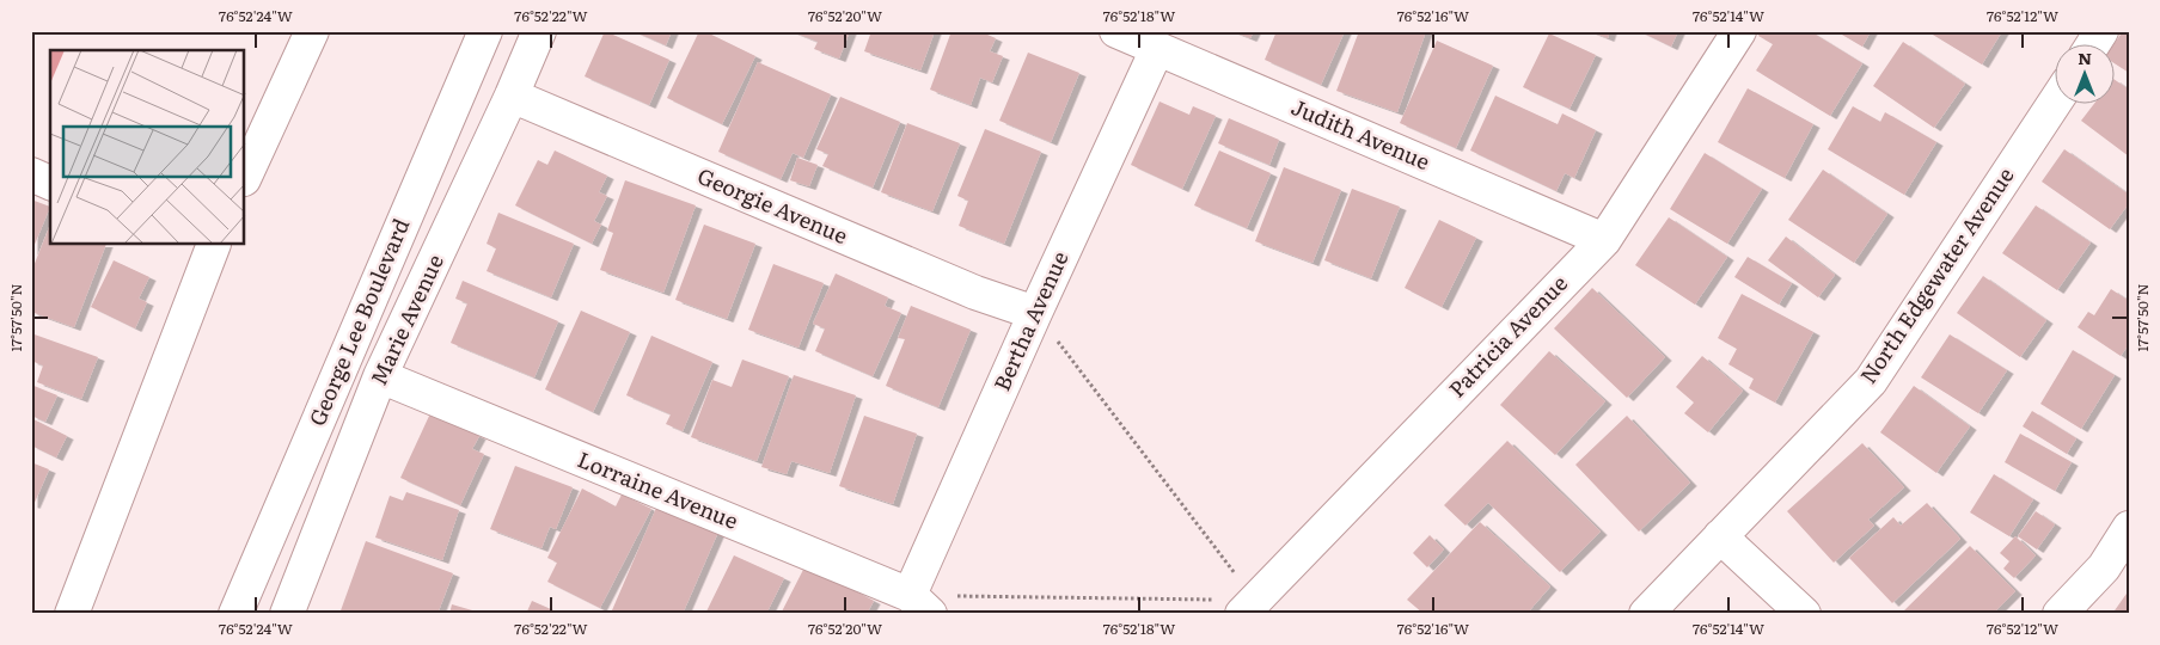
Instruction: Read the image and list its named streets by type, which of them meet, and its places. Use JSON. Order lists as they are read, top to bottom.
{
  "streets": {
    "street": [
      "Judith Avenue",
      "Georgie Avenue",
      "North Edgewater Avenue",
      "Marie Avenue",
      "Bertha Avenue",
      "George Lee Boulevard",
      "Patricia Avenue",
      "Lorraine Avenue"
    ]
  },
  "crossings": [
    ["Judith Avenue", "Bertha Avenue"],
    ["Judith Avenue", "Patricia Avenue"],
    ["Georgie Avenue", "Marie Avenue"],
    ["Georgie Avenue", "Bertha Avenue"],
    ["Marie Avenue", "Lorraine Avenue"],
    ["Bertha Avenue", "Lorraine Avenue"]
  ],
  "north": "top",
  "coordinates": [
    "76°52'24\"W",
    "76°52'22\"W",
    "76°52'20\"W",
    "76°52'18\"W",
    "76°52'16\"W",
    "76°52'14\"W",
    "76°52'12\"W",
    "17°57'50\"N"
  ]
}
